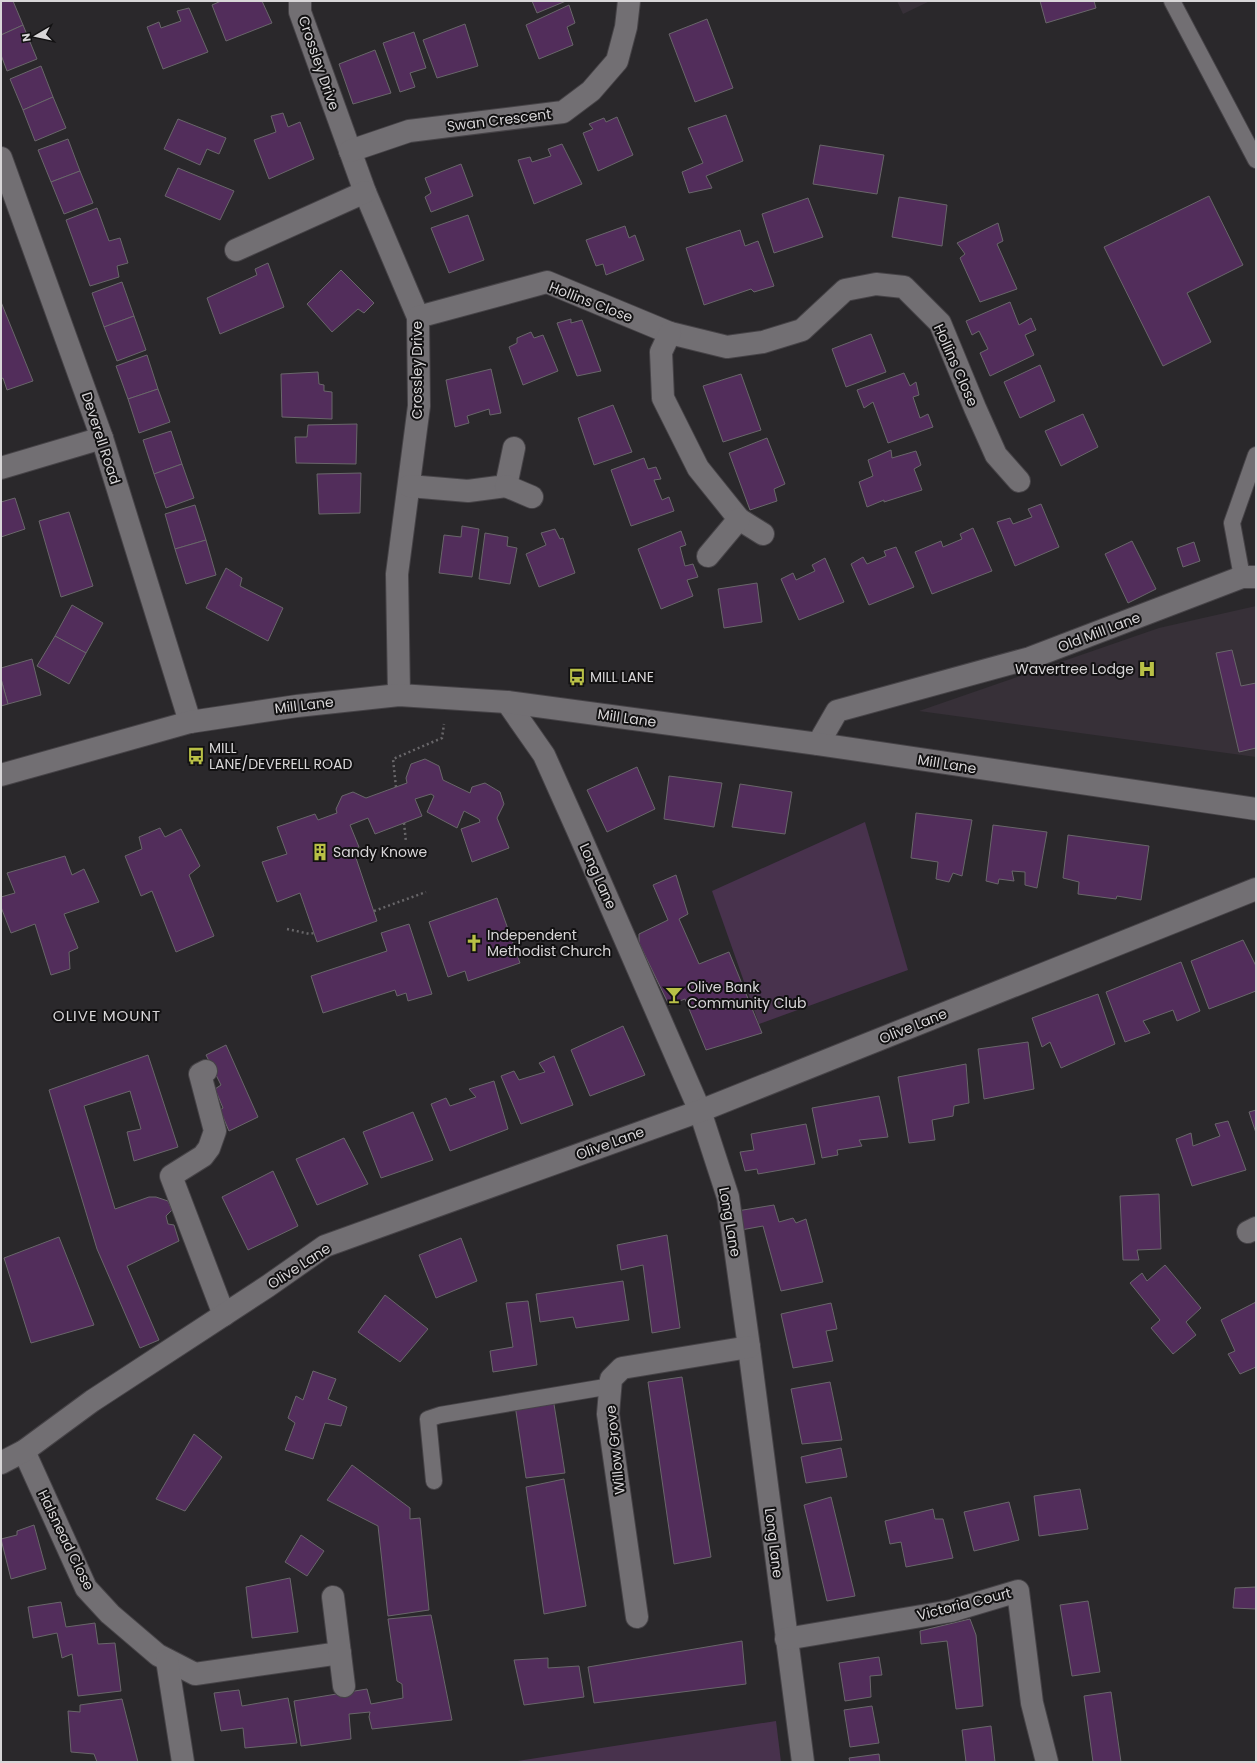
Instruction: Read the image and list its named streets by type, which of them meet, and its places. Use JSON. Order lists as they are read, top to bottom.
{
  "streets": {
    "street": [
      "Crossley Drive",
      "Swan Crescent",
      "Hollins Close",
      "Deverell Road",
      "Old Mill Lane",
      "Mill Lane",
      "Long Lane",
      "Olive Lane",
      "Willow Grove",
      "Halsnead Close",
      "Victoria Court"
    ]
  },
  "crossings": [
    ["Crossley Drive", "Swan Crescent"],
    ["Crossley Drive", "Hollins Close"],
    ["Crossley Drive", "Mill Lane"],
    ["Deverell Road", "Mill Lane"],
    ["Old Mill Lane", "Mill Lane"],
    ["Mill Lane", "Long Lane"],
    ["Long Lane", "Olive Lane"],
    ["Long Lane", "Willow Grove"],
    ["Long Lane", "Victoria Court"],
    ["Olive Lane", "Halsnead Close"]
  ],
  "districts": ["OLIVE MOUNT"],
  "places": {
    "hospital": ["Wavertree Lodge"],
    "bus stop": ["MILL LANE", "MILL LANE/DEVERELL ROAD"],
    "building": ["Sandy Knowe"],
    "church": ["Independent Methodist Church"],
    "bar": ["Olive Bank Community Club"]
  },
  "north": "left"
}
